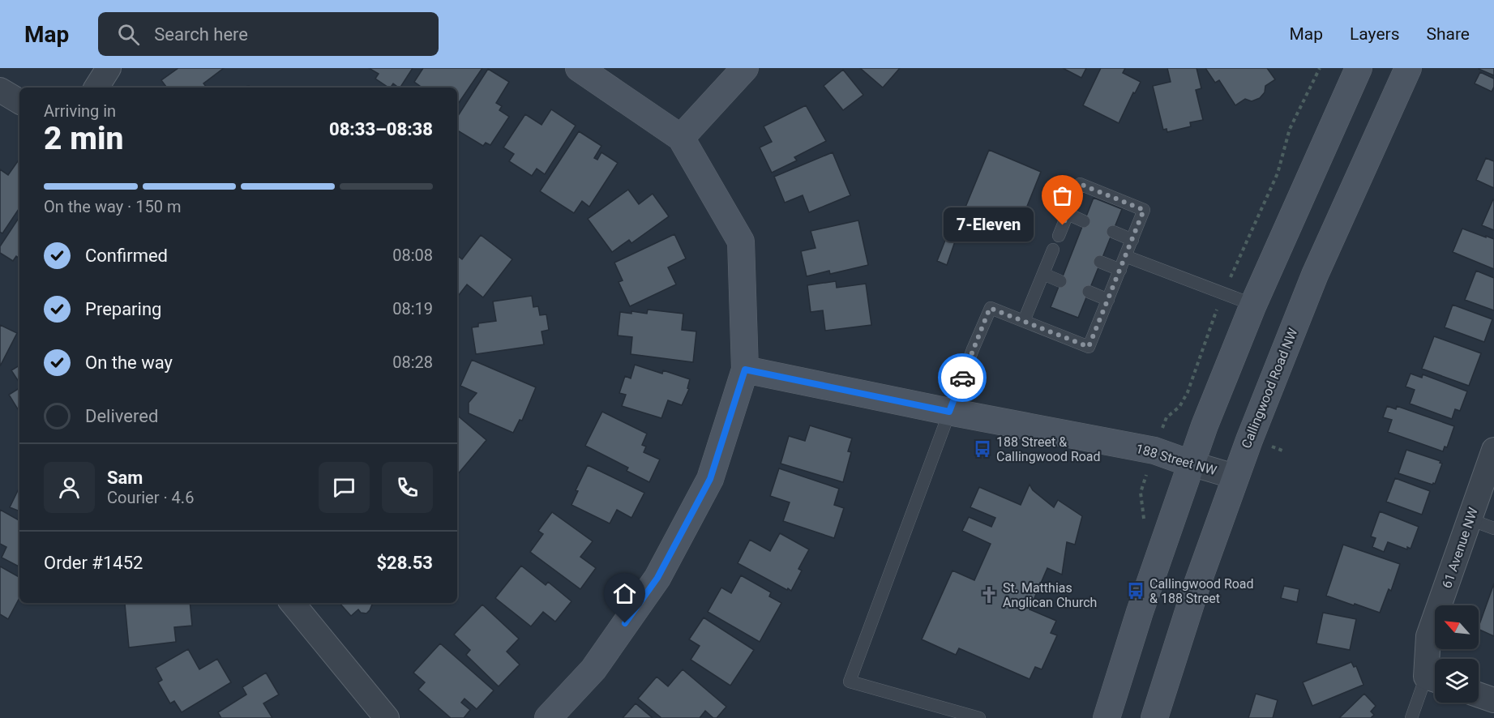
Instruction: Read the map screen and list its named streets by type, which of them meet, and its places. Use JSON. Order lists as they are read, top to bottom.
{
  "streets": {
    "main road": ["Callingwood Road NW", "188 Street NW"],
    "street": ["61 Avenue NW"]
  },
  "crossings": [
    ["Callingwood Road NW", "188 Street NW"]
  ],
  "places": {
    "other": ["7-Eleven"],
    "bus stop": ["188 Street & Callingwood Road", "Callingwood Road & 188 Street"],
    "church": ["St. Matthias Anglican Church"]
  },
  "north": "top left",
  "page": {
    "header": "Map",
    "search": "Search here",
    "nav": ["Map", "Layers", "Share"],
    "heading": ["2 min", "Arriving in", "08:33–08:38"],
    "panel": [
      "Sam",
      "Courier · 4.6",
      "Order #1452",
      "$28.53"
    ],
    "bar": "On the way · 150 m",
    "bubble": "7-Eleven",
    "list": [
      ["Confirmed", "08:08"],
      ["Preparing", "08:19"],
      ["On the way", "08:28"],
      "Delivered"
    ]
  }
}
